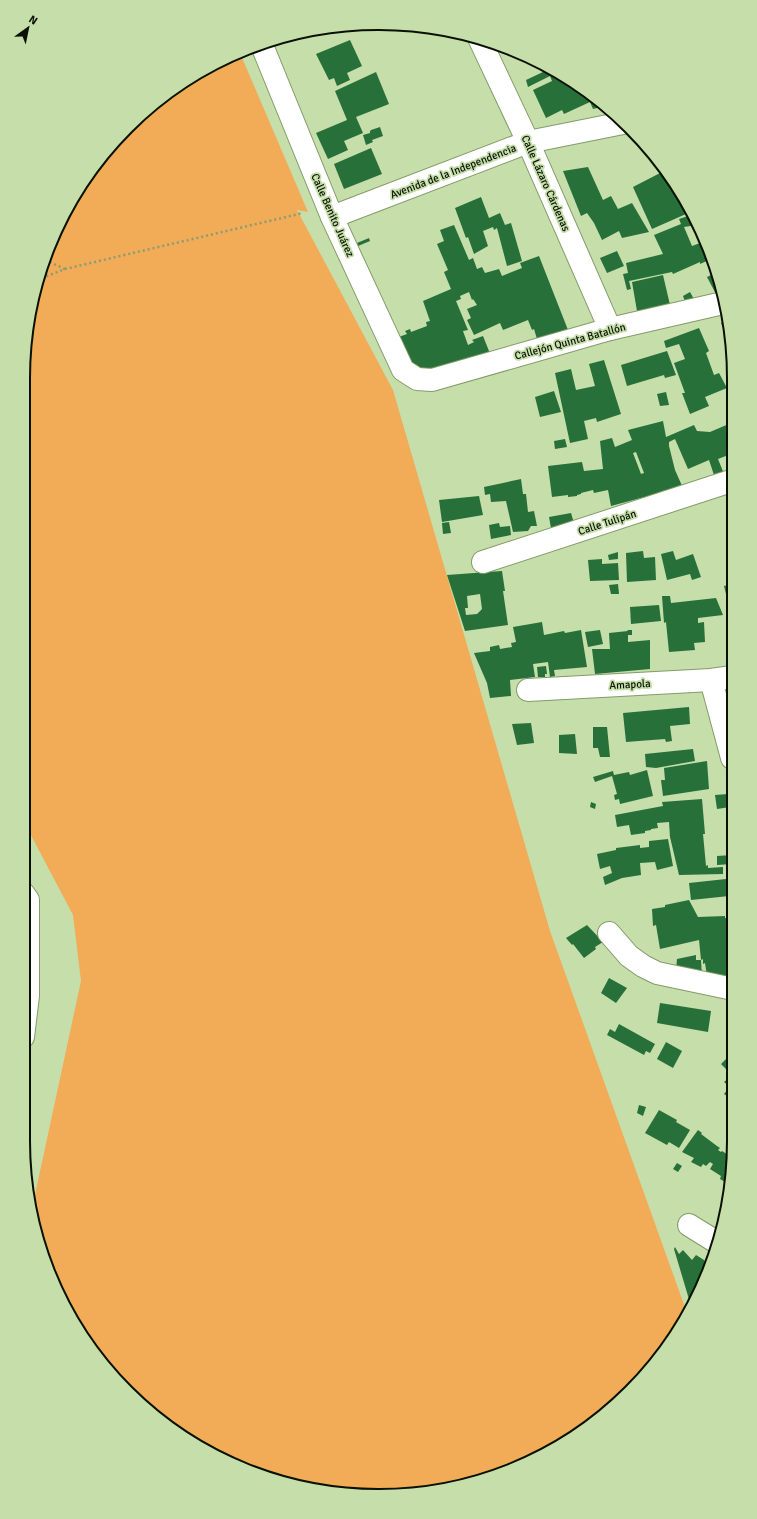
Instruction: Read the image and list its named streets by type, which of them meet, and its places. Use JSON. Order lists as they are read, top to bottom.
{
  "streets": {
    "street": [
      "Avenida de la Independencia",
      "Calle Lázaro Cárdenas",
      "Calle Benito Juárez",
      "Callejón Quinta Batallón",
      "Calle Tulipán",
      "Amapola"
    ]
  },
  "crossings": [
    ["Avenida de la Independencia", "Calle Lázaro Cárdenas"],
    ["Avenida de la Independencia", "Calle Benito Juárez"],
    ["Calle Lázaro Cárdenas", "Callejón Quinta Batallón"],
    ["Calle Benito Juárez", "Callejón Quinta Batallón"]
  ],
  "north": "top right"
}
